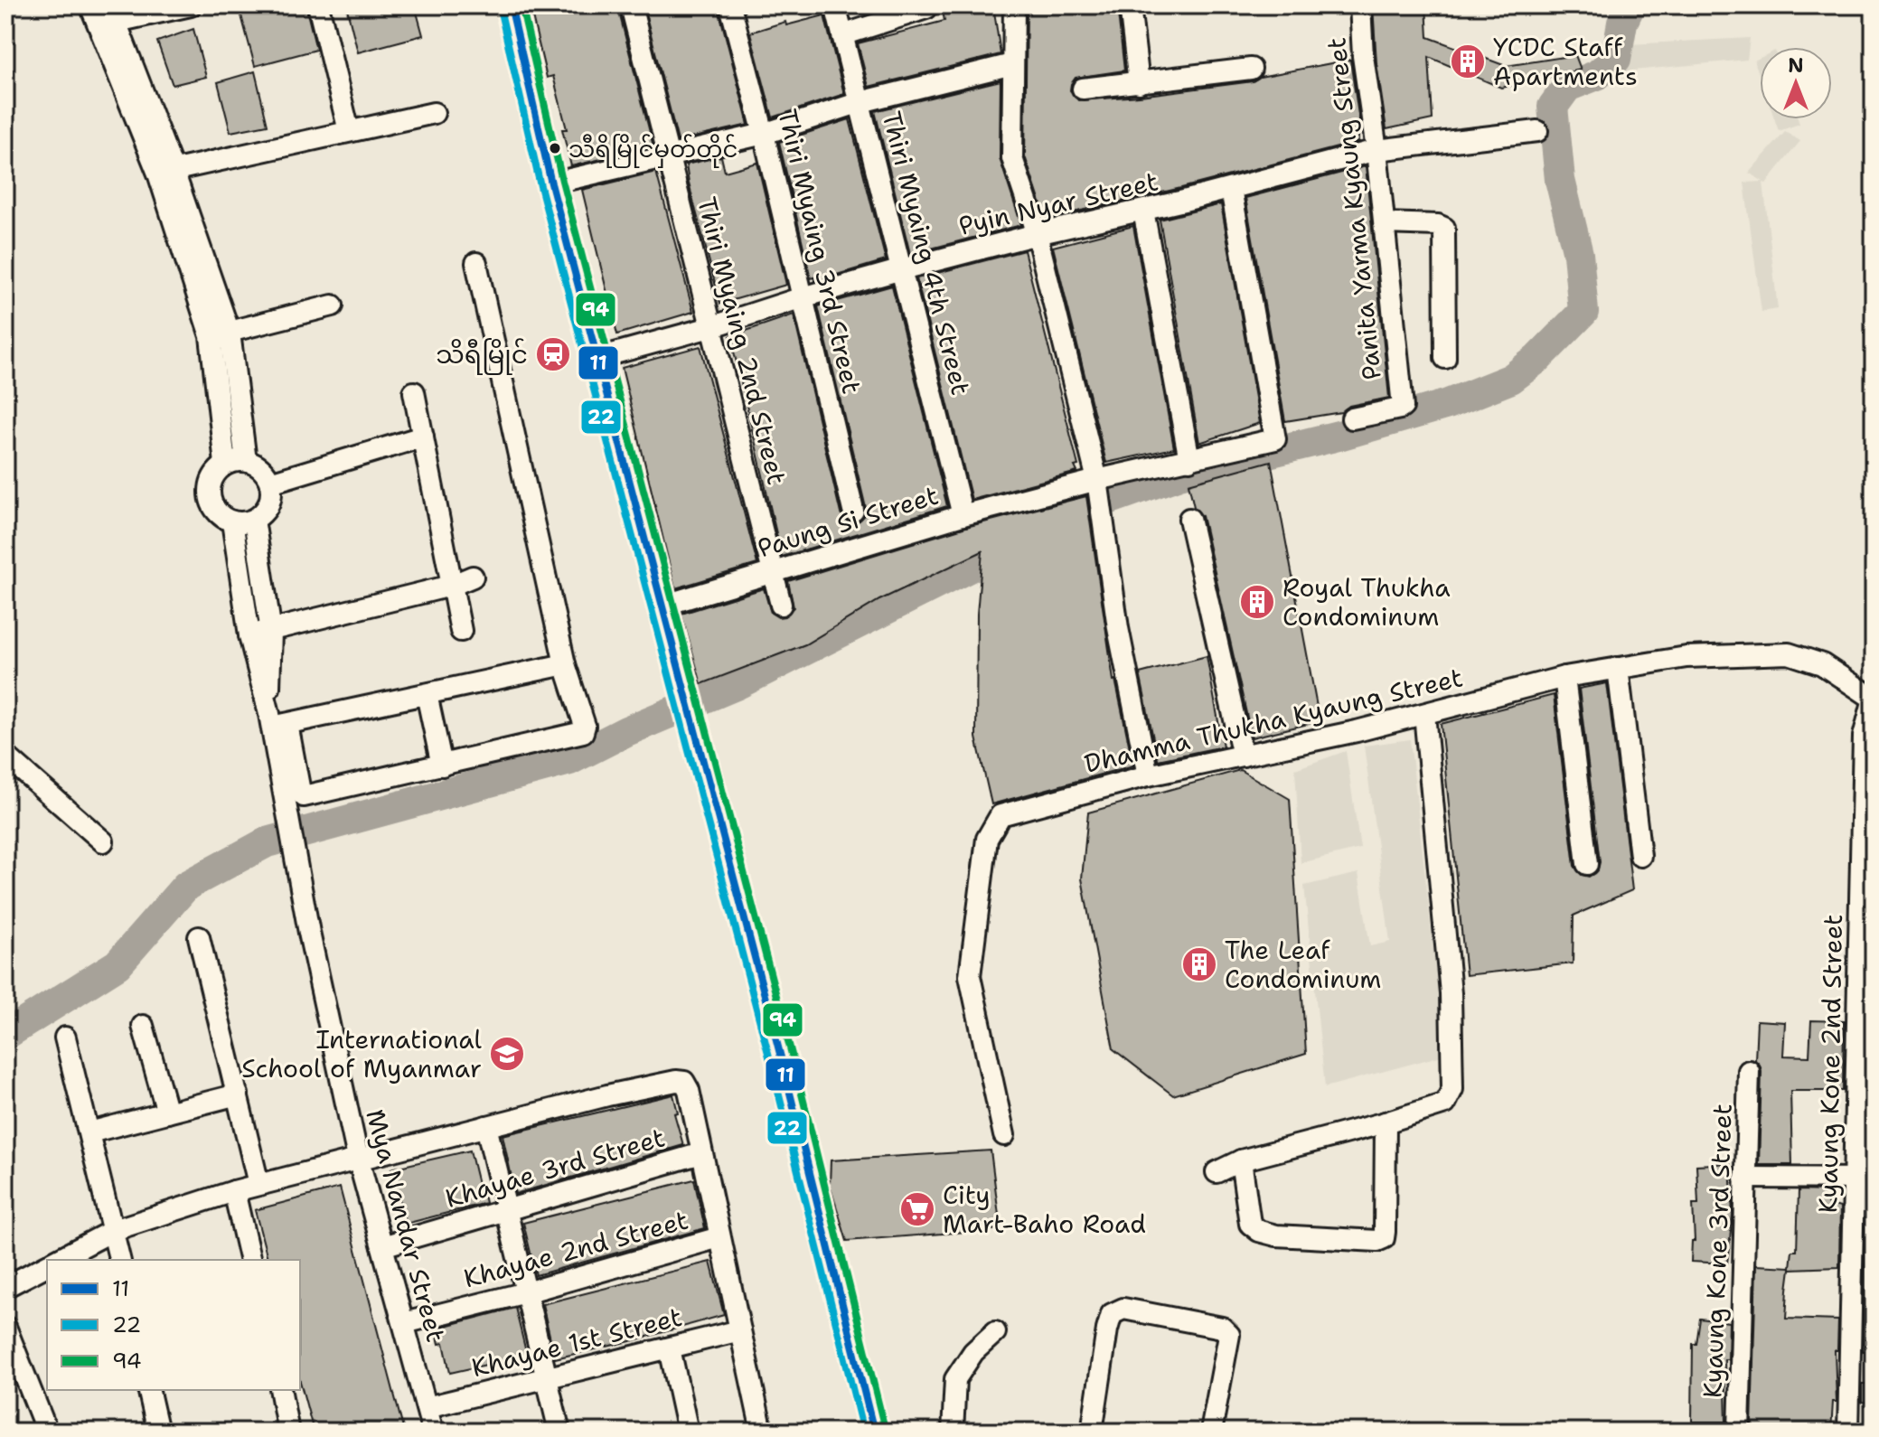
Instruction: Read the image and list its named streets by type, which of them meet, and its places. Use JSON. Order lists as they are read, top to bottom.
{
  "streets": {
    "street": [
      "Pyin Nyar Street",
      "Panita Yarma Kyaung Street",
      "Thiri Myaing 3rd Street",
      "Thiri Myaing 4th Street",
      "Thiri Myaing 2nd Street",
      "Paung Si Street",
      "Dhamma Thukha Kyaung Street",
      "Kyaung Kone 2nd Street",
      "Khayae 3rd Street",
      "Mya Nandar Street",
      "Khayae 2nd Street",
      "Kyaung Kone 3rd Street",
      "Khayae 1st Street"
    ]
  },
  "crossings": [
    ["Pyin Nyar Street", "Panita Yarma Kyaung Street"],
    ["Pyin Nyar Street", "Thiri Myaing 3rd Street"],
    ["Pyin Nyar Street", "Thiri Myaing 4th Street"],
    ["Pyin Nyar Street", "Thiri Myaing 2nd Street"],
    ["Thiri Myaing 4th Street", "Paung Si Street"],
    ["Thiri Myaing 2nd Street", "Paung Si Street"],
    ["Dhamma Thukha Kyaung Street", "Kyaung Kone 2nd Street"],
    ["Khayae 3rd Street", "Mya Nandar Street"],
    ["Mya Nandar Street", "Khayae 2nd Street"],
    ["Mya Nandar Street", "Khayae 1st Street"]
  ],
  "places": {
    "building": ["YCDC Staff Apartments", "Royal Thukha Condominum", "The Leaf Condominum"],
    "other": ["သီရိမြိုင်မှတ်တိုင်"],
    "station": ["သိရီမြိုင်"],
    "school or university": ["International School of Myanmar"],
    "supermarket": ["City Mart-Baho Road"]
  },
  "lines": ["transit line 11", "transit line 94", "transit line 22"],
  "legend": ["11", "22", "94"],
  "north": "top"
}
